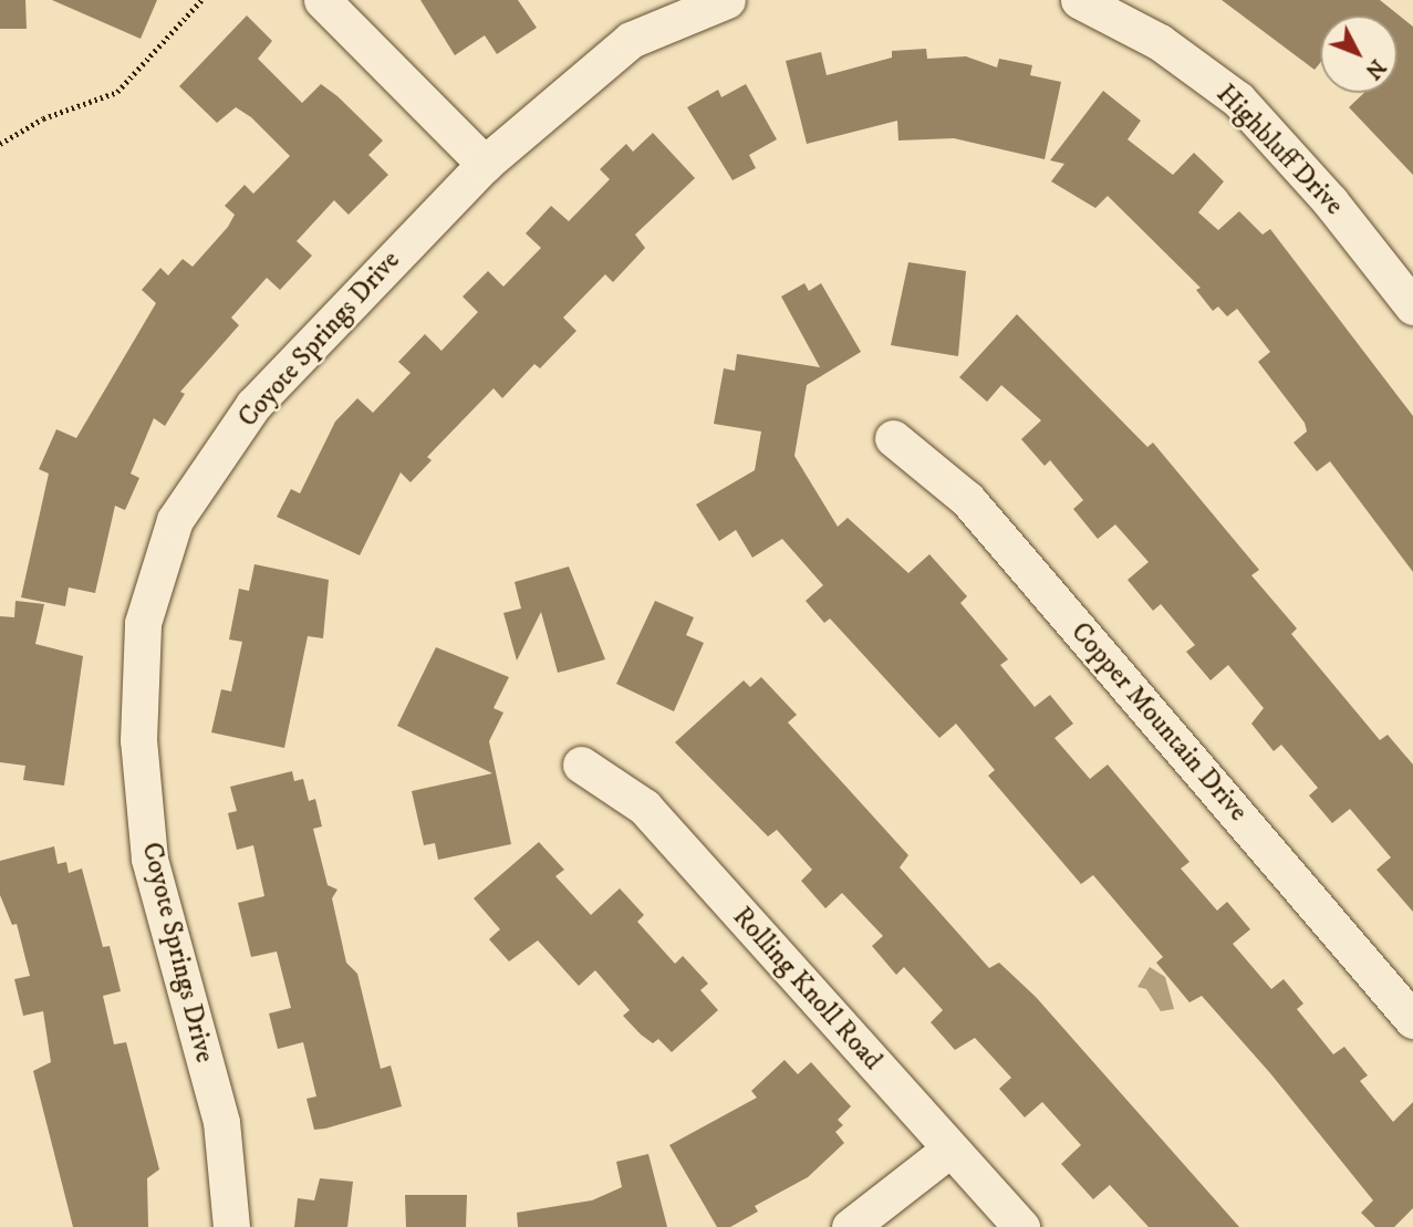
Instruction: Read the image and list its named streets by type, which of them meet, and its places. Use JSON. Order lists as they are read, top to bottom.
{
  "streets": {
    "street": [
      "Highbluff Drive",
      "Coyote Springs Drive",
      "Copper Mountain Drive",
      "Rolling Knoll Road"
    ]
  },
  "north": "bottom right"
}
